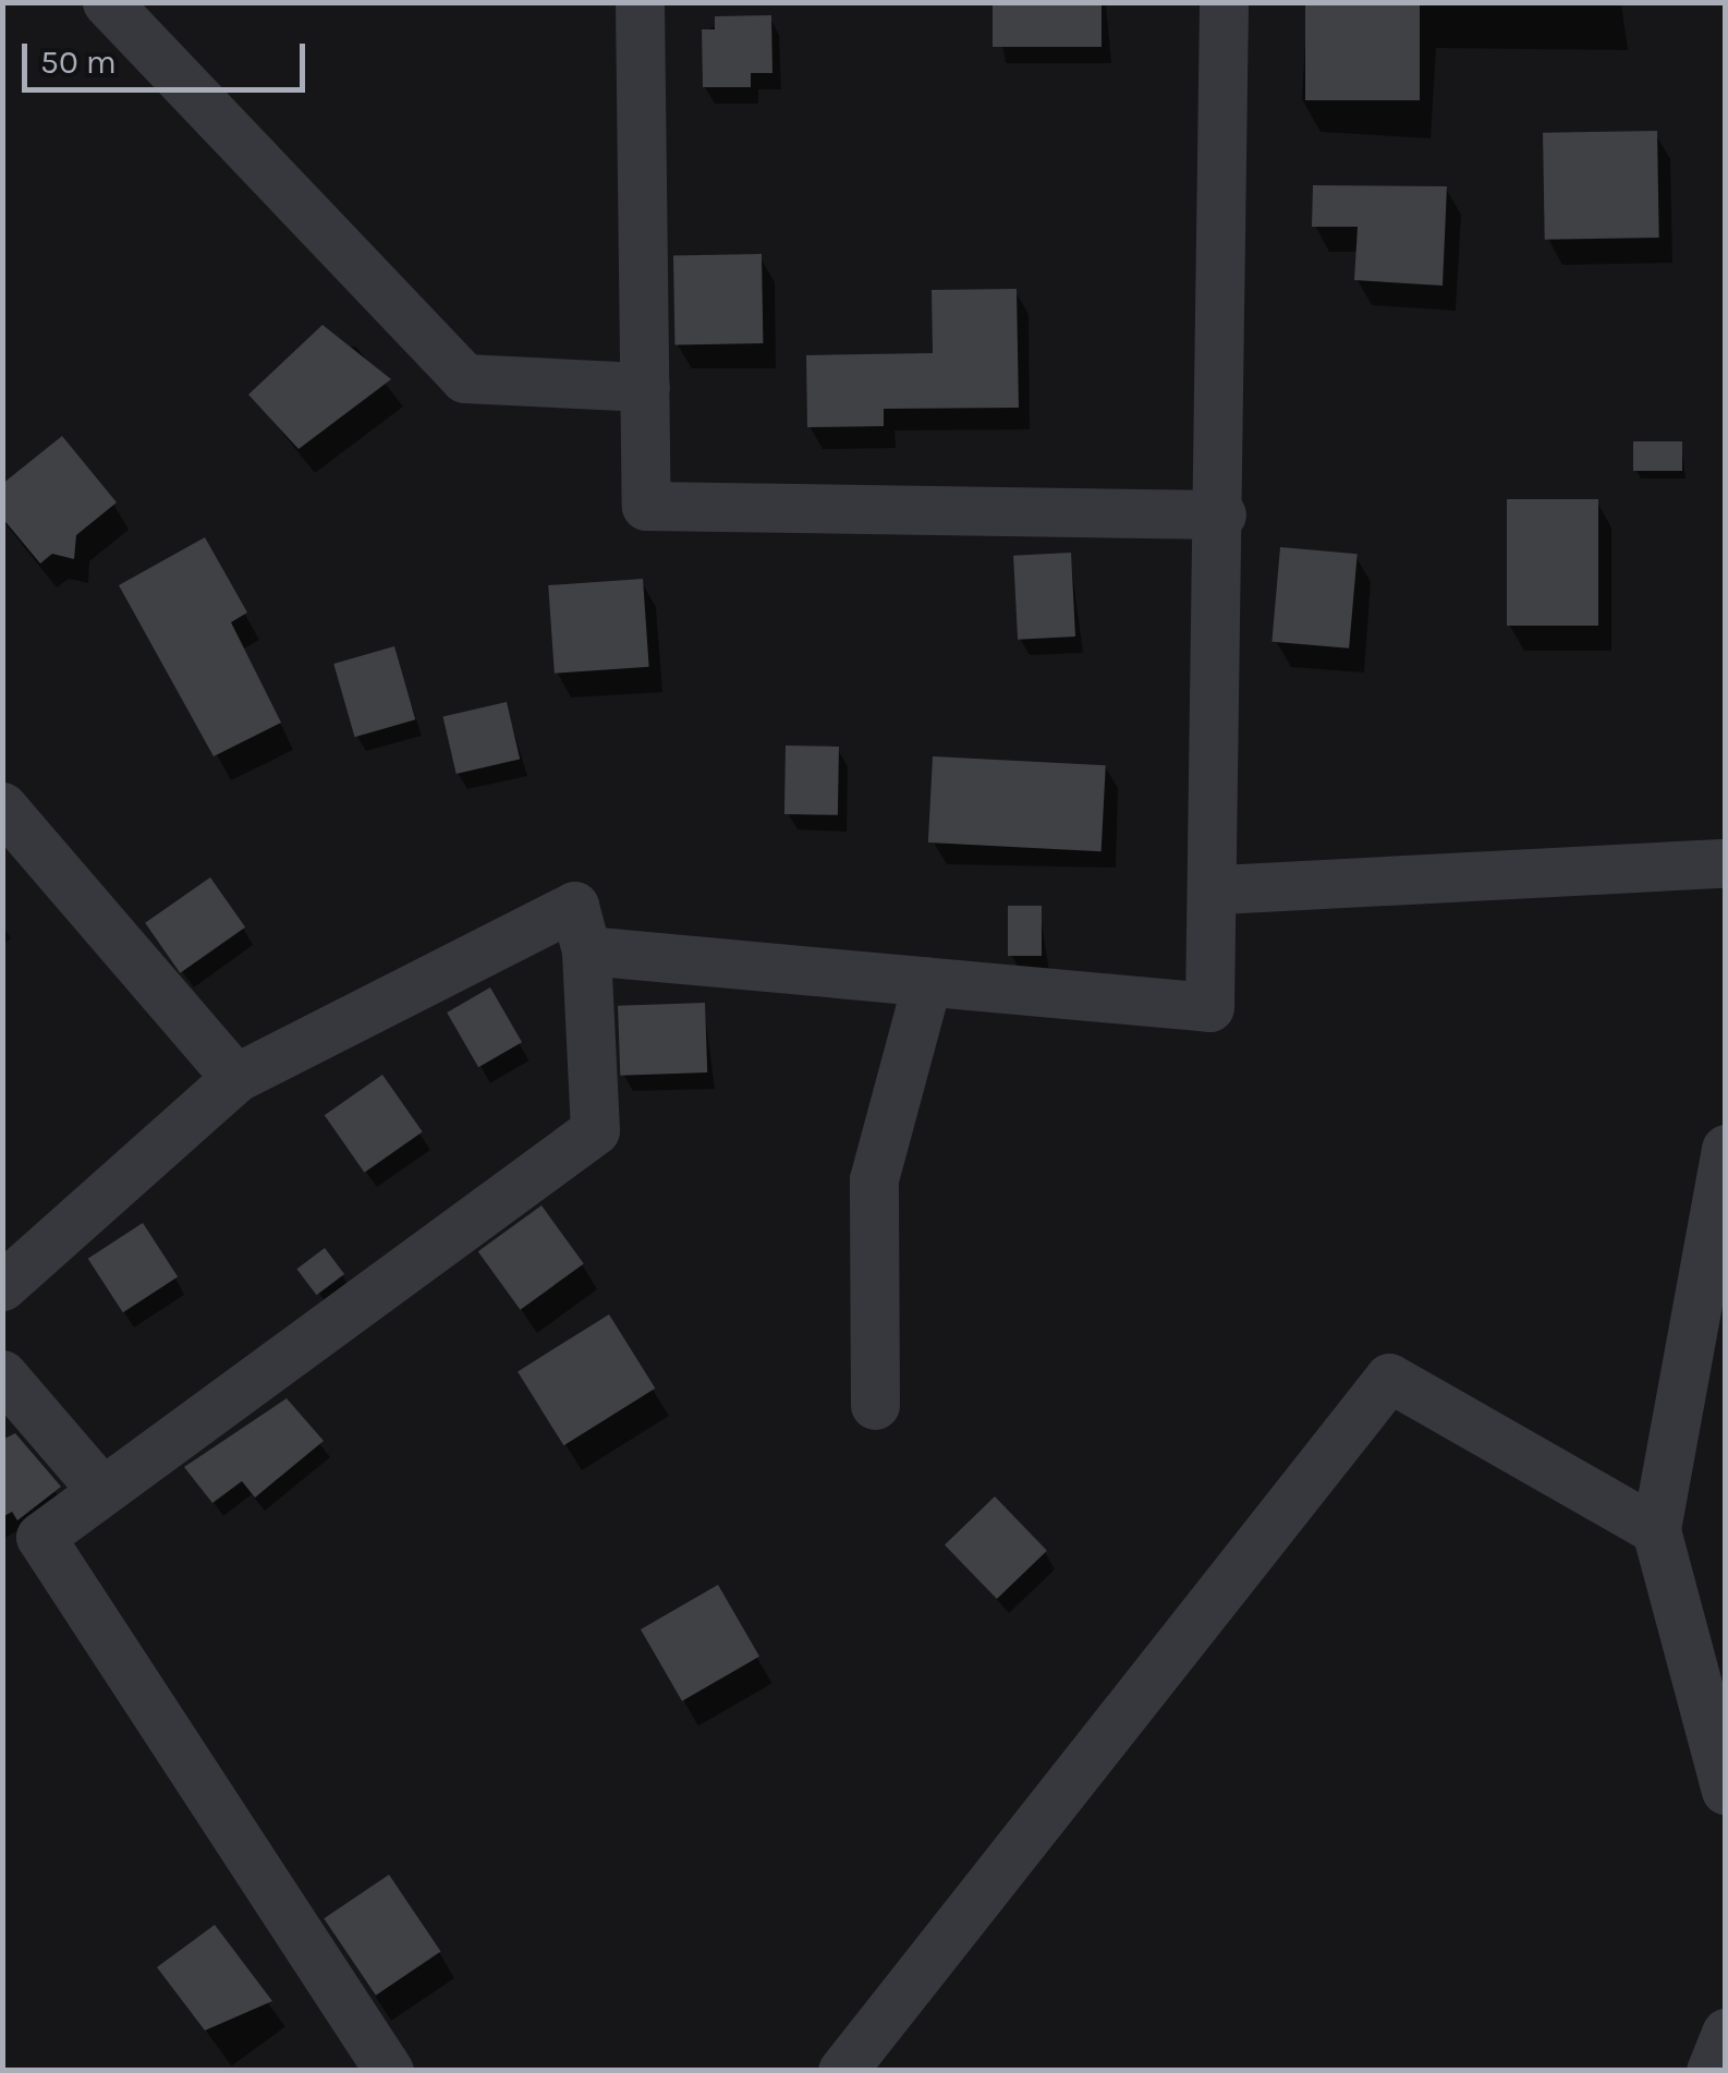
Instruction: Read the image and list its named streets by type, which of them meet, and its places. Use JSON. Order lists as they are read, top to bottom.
{
  "scale_bar": "50 m"
}
